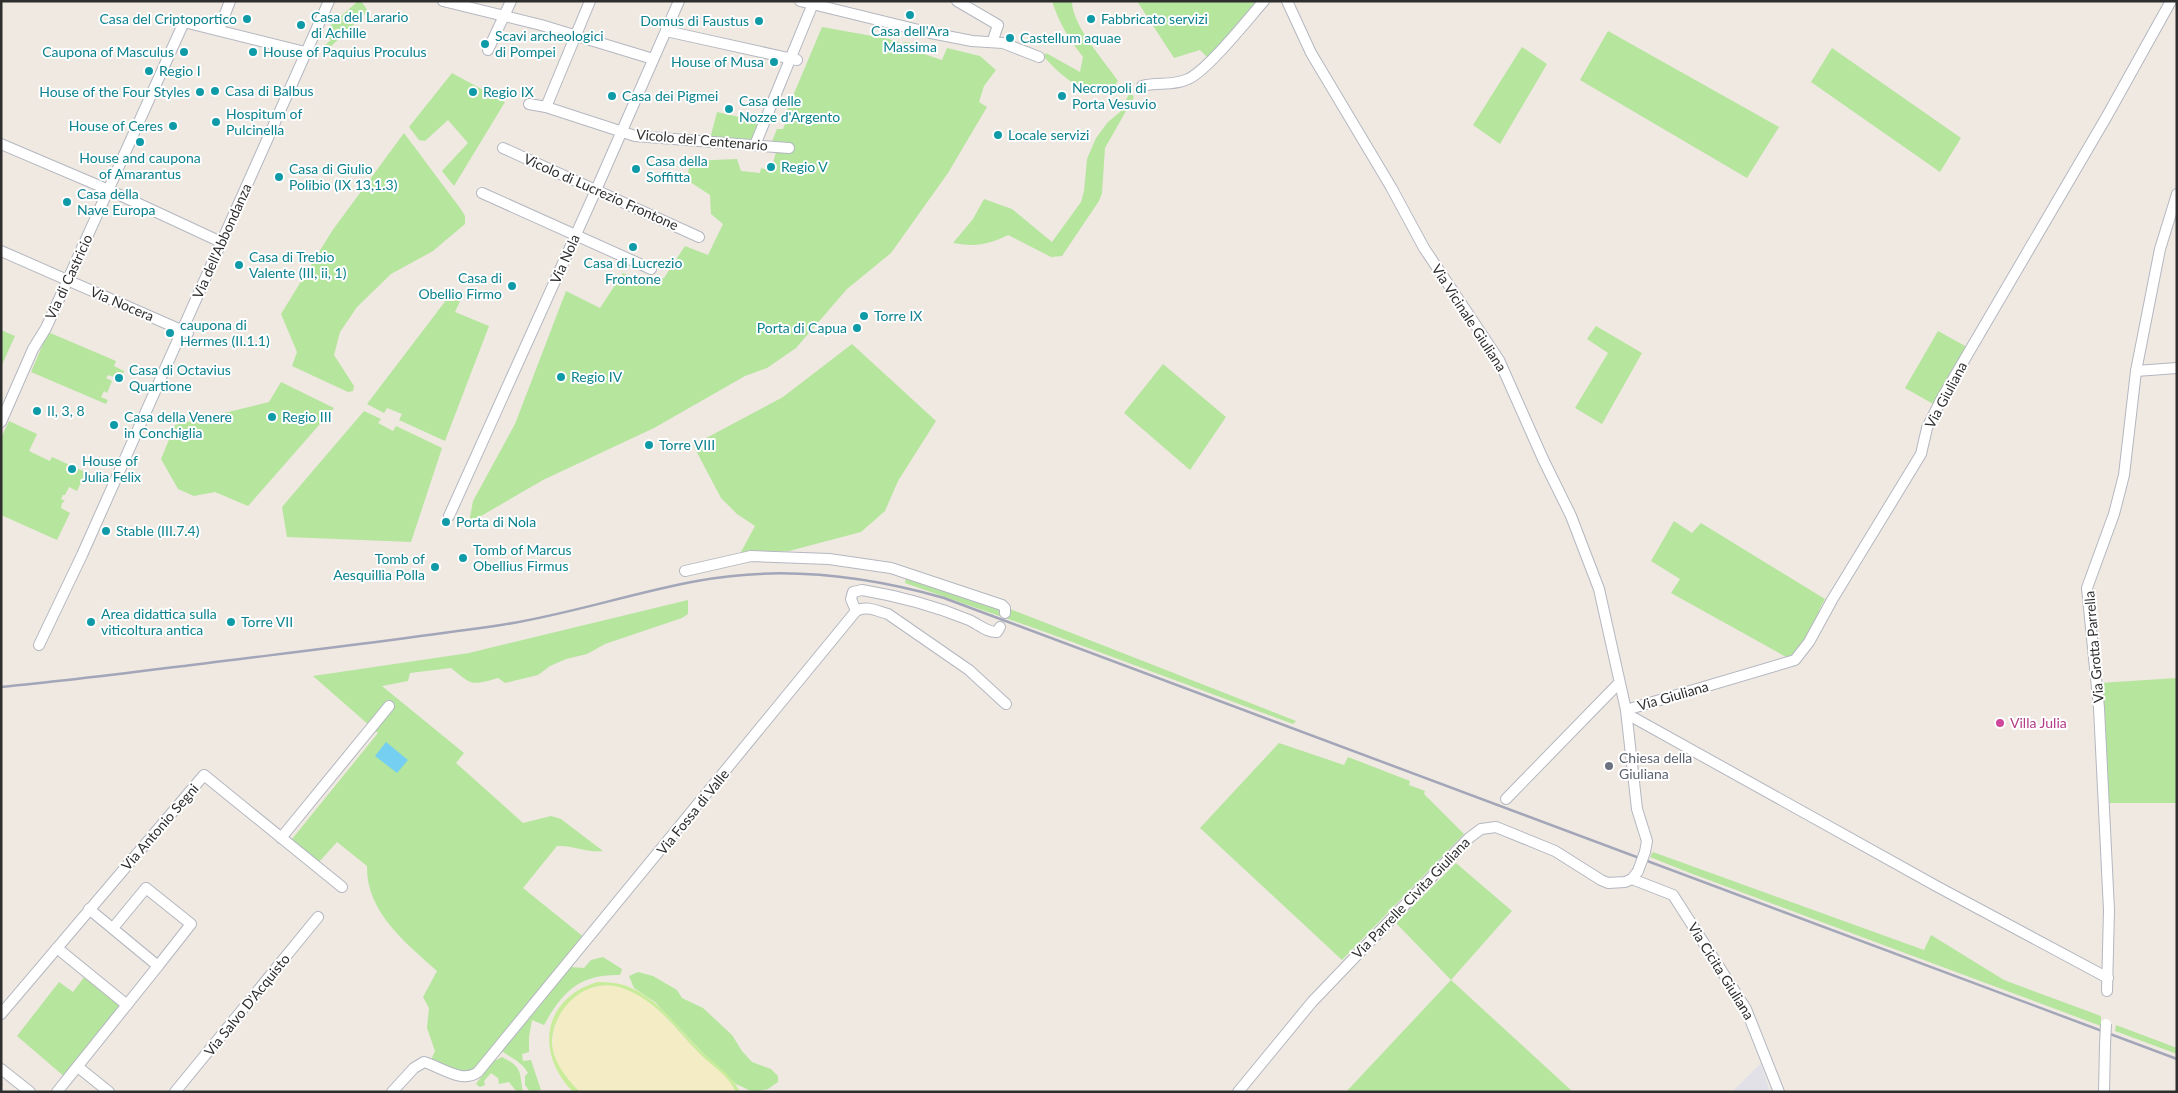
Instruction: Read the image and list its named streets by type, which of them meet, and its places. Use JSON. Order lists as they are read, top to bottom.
{
  "streets": {
    "street": [
      "Vicolo del Centenario",
      "Vicolo di Lucrezio Frontone",
      "Via dell'Abbondanza",
      "Via Nola",
      "Via di Castricio",
      "Via Nocera",
      "Via Vicinale Giuliana",
      "Via Giuliana",
      "Via Grotta Parrella",
      "Via Fossa di Valle",
      "Via Antonio Segni",
      "Via Parrelle Civita Giuliana",
      "Via Cicita Giuliana",
      "Via Salvo D'Acquisto"
    ]
  },
  "crossings": [
    ["Vicolo del Centenario", "Via Nola"],
    ["Vicolo di Lucrezio Frontone", "Via Nola"],
    ["Via dell'Abbondanza", "Via Nocera"],
    ["Via di Castricio", "Via Nocera"],
    ["Via Vicinale Giuliana", "Via Giuliana"],
    ["Via Parrelle Civita Giuliana", "Via Cicita Giuliana"]
  ],
  "places": [
    "Casa dell'Ara Massima",
    "Casa del Criptoportico",
    "Fabbricato servizi",
    "Domus di Faustus",
    "Casa del Larario di Achille",
    "Castellum aquae",
    "Scavi archeologici di Pompei",
    "Caupona of Masculus",
    "House of Paquius Proculus",
    "House of Musa",
    "Regio I",
    "Casa di Balbus",
    "House of the Four Styles",
    "Regio IX",
    "Casa dei Pigmei",
    "Necropoli di Porta Vesuvio",
    "Casa delle Nozze d'Argento",
    "Hospitum of Pulcinella",
    "House of Ceres",
    "Locale servizi",
    "House and caupona of Amarantus",
    "Regio V",
    "Casa della Soffitta",
    "Casa di Giulio Polibio (IX 13,1.3)",
    "Casa della Nave Europa",
    "Casa di Lucrezio Frontone",
    "Casa di Trebio Valente (III, ii, 1)",
    "Casa di Obellio Firmo",
    "Torre IX",
    "Porta di Capua",
    "caupona di Hermes (II.1.1)",
    "Regio IV",
    "Casa di Octavius Quartione",
    "II, 3, 8",
    "Regio III",
    "Casa della Venere in Conchiglia",
    "Torre VIII",
    "House of Julia Felix",
    "Porta di Nola",
    "Stable (III.7.4)",
    "Tomb of Marcus Obellius Firmus",
    "Tomb of Aesquillia Polla",
    "Area didattica sulla viticoltura antica",
    "Torre VII",
    "Villa Julia",
    "Chiesa della Giuliana"
  ]
}
